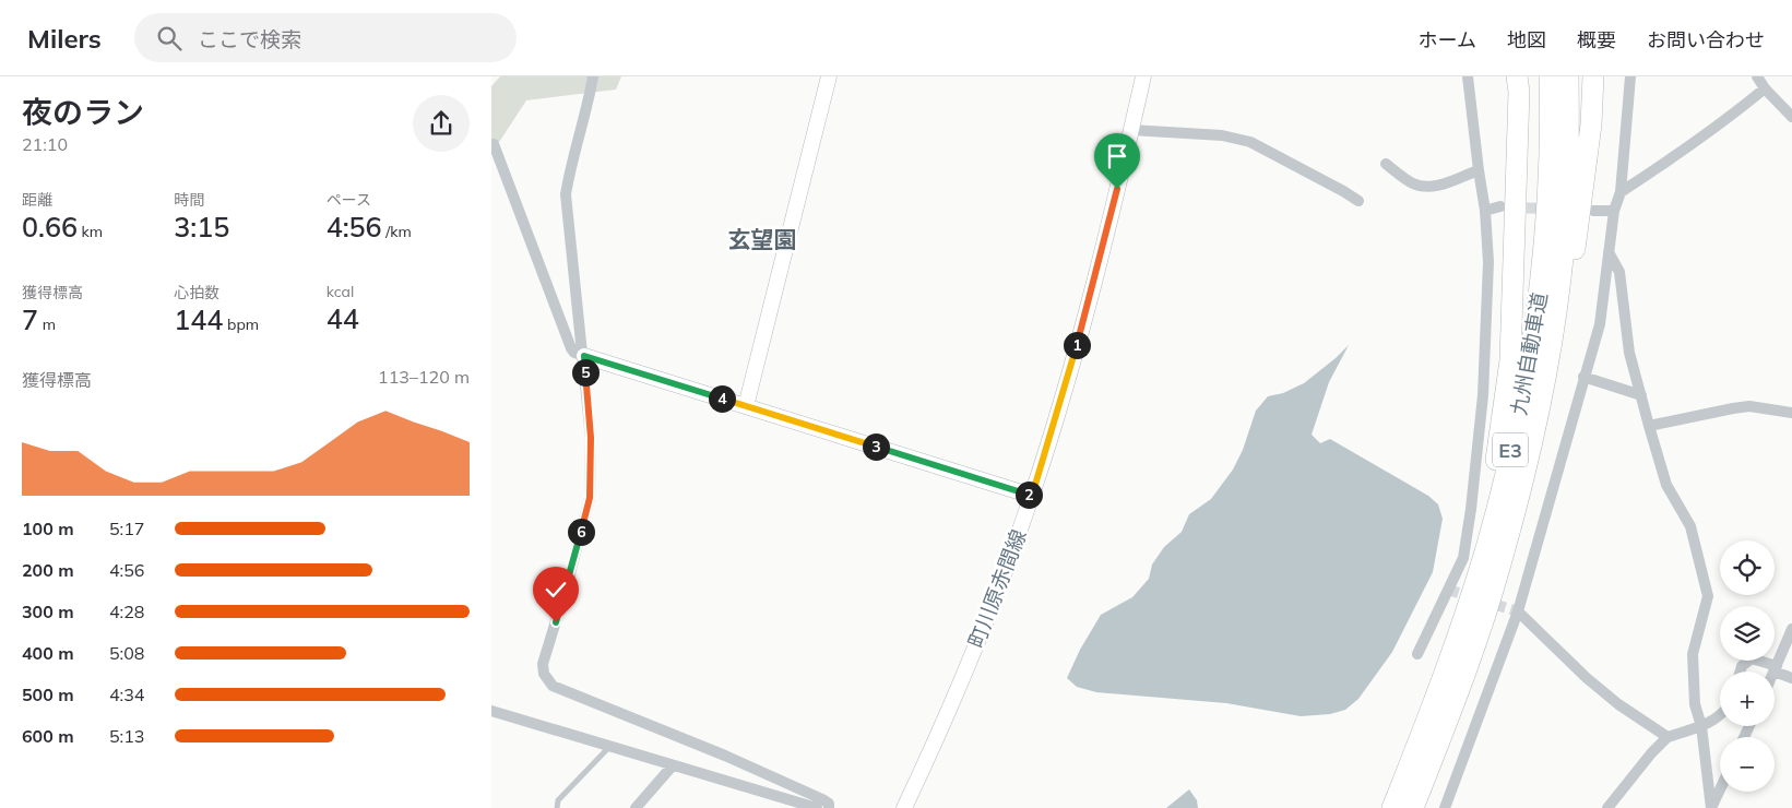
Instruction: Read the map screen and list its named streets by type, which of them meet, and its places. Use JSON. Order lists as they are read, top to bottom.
{
  "streets": {
    "highway": ["九州自動車道", "E3"],
    "street": ["町川原赤間線"]
  },
  "districts": ["玄望園"],
  "page": {
    "header": "Milers",
    "search": "ここで検索",
    "nav": [
      "ホーム",
      "地図",
      "概要",
      "お問い合わせ"
    ],
    "heading": ["夜のラン", "21:10"],
    "stats": [
      ["距離", "0.66 km"],
      ["時間", "3:15"],
      ["ペース", "4:56 /km"],
      ["獲得標高", "7 m"],
      ["心拍数", "144 bpm"],
      ["kcal", "44"]
    ],
    "pins": [
      "1",
      "5",
      "4",
      "3",
      "2",
      "6"
    ],
    "chart": ["獲得標高", "113–120 m"],
    "list": [
      {
        "name": "100 m",
        "note": "5:17"
      },
      {
        "name": "200 m",
        "note": "4:56"
      },
      {
        "name": "300 m",
        "note": "4:28"
      },
      {
        "name": "400 m",
        "note": "5:08"
      },
      {
        "name": "500 m",
        "note": "4:34"
      },
      {
        "name": "600 m",
        "note": "5:13"
      }
    ],
    "map_buttons": ["+", "−"]
  }
}
